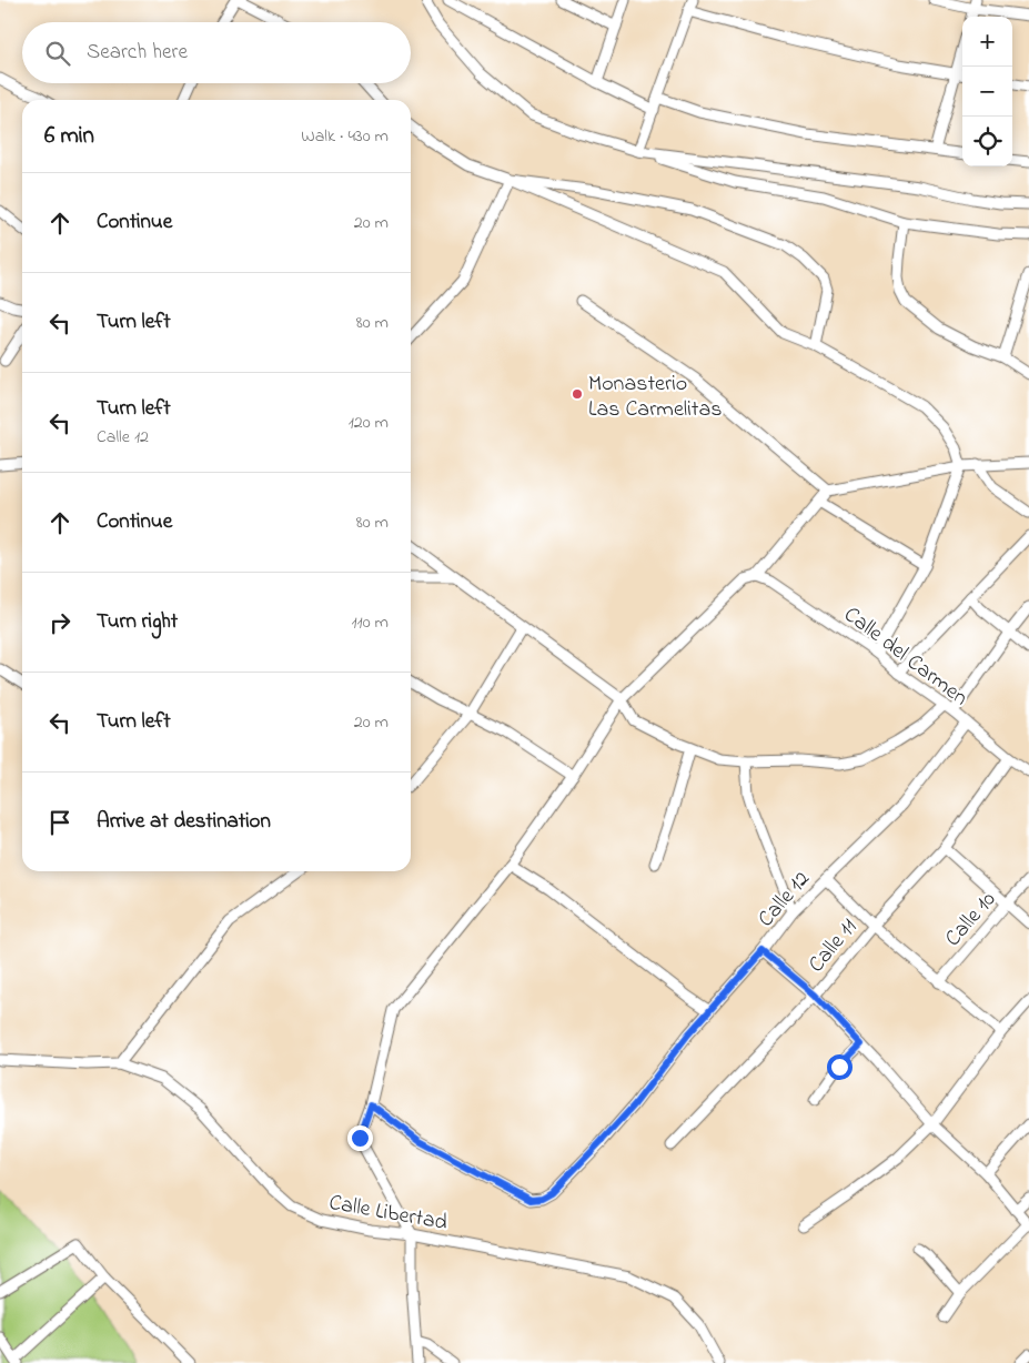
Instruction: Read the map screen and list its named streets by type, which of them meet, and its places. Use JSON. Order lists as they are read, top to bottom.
{
  "streets": {
    "street": [
      "Calle del Carmen",
      "Calle 12",
      "Calle 10",
      "Calle 11",
      "Calle Libertad"
    ]
  },
  "crossings": [
    ["Calle del Carmen", "Calle 12"],
    ["Calle del Carmen", "Calle 11"]
  ],
  "places": ["Monasterio Las Carmelitas"],
  "page": {
    "map_buttons": ["+", "−"],
    "search": "Search here",
    "heading": ["6 min", "Walk · 430 m"],
    "list": [
      ["Continue", "20 m"],
      ["Turn left", "80 m"],
      ["Turn left", "Calle 12", "120 m"],
      ["Continue", "80 m"],
      ["Turn right", "110 m"],
      ["Turn left", "20 m"],
      "Arrive at destination"
    ]
  }
}
